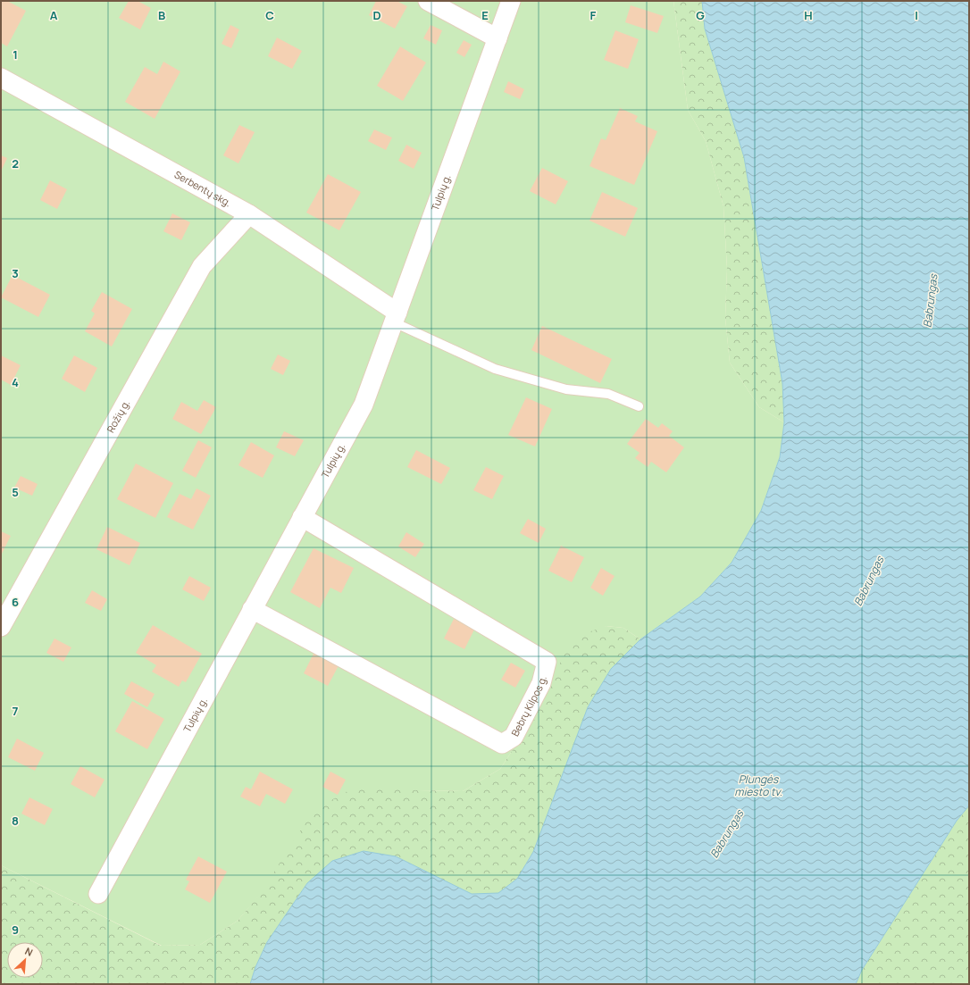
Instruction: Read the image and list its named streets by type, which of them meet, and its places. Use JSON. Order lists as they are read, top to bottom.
{
  "streets": {
    "street": [
      "Serbentų skg.",
      "Tulpių g.",
      "Rožių g.",
      "Bebrų Kilpos g."
    ]
  },
  "crossings": [
    ["Serbentų skg.", "Tulpių g."],
    ["Serbentų skg.", "Rožių g."],
    ["Tulpių g.", "Bebrų Kilpos g."]
  ],
  "water": ["Babrungas", "Plungės miesto tv."],
  "north": "top right",
  "grid": {
    "columns": [
      "A",
      "B",
      "C",
      "D",
      "E",
      "F",
      "G",
      "H",
      "I"
    ],
    "rows": [
      "1",
      "2",
      "3",
      "4",
      "5",
      "6",
      "7",
      "8",
      "9"
    ]
  }
}
